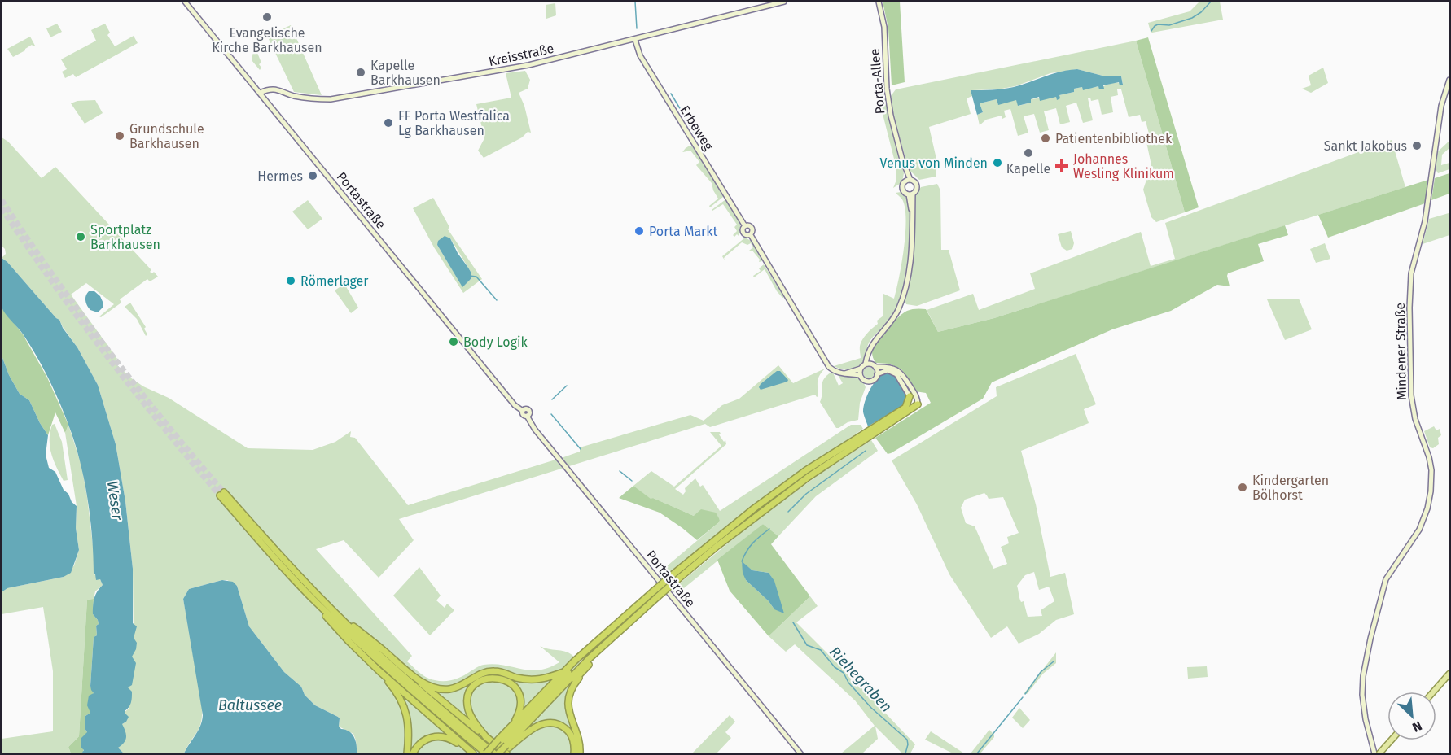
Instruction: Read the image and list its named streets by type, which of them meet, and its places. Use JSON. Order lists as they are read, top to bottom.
{
  "streets": {
    "street": [
      "Kreisstraße",
      "Porta-Allee",
      "Erbeweg",
      "Portastraße",
      "Mindener Straße"
    ]
  },
  "crossings": [
    ["Kreisstraße", "Erbeweg"],
    ["Kreisstraße", "Portastraße"]
  ],
  "water": ["Weser", "Riehegraben", "Baltussee"],
  "places": {
    "other": [
      "Evangelische Kirche Barkhausen",
      "Kapelle Barkhausen",
      "FF Porta Westfalica Lg Barkhausen",
      "Grundschule Barkhausen",
      "Patientenbibliothek",
      "Sankt Jakobus",
      "Kapelle",
      "Venus von Minden",
      "Hermes",
      "Porta Markt",
      "Sportplatz Barkhausen",
      "Römerlager",
      "Body Logik",
      "Kindergarten Bölhorst"
    ],
    "health": ["Johannes Wesling Klinikum"]
  },
  "north": "bottom right"
}
